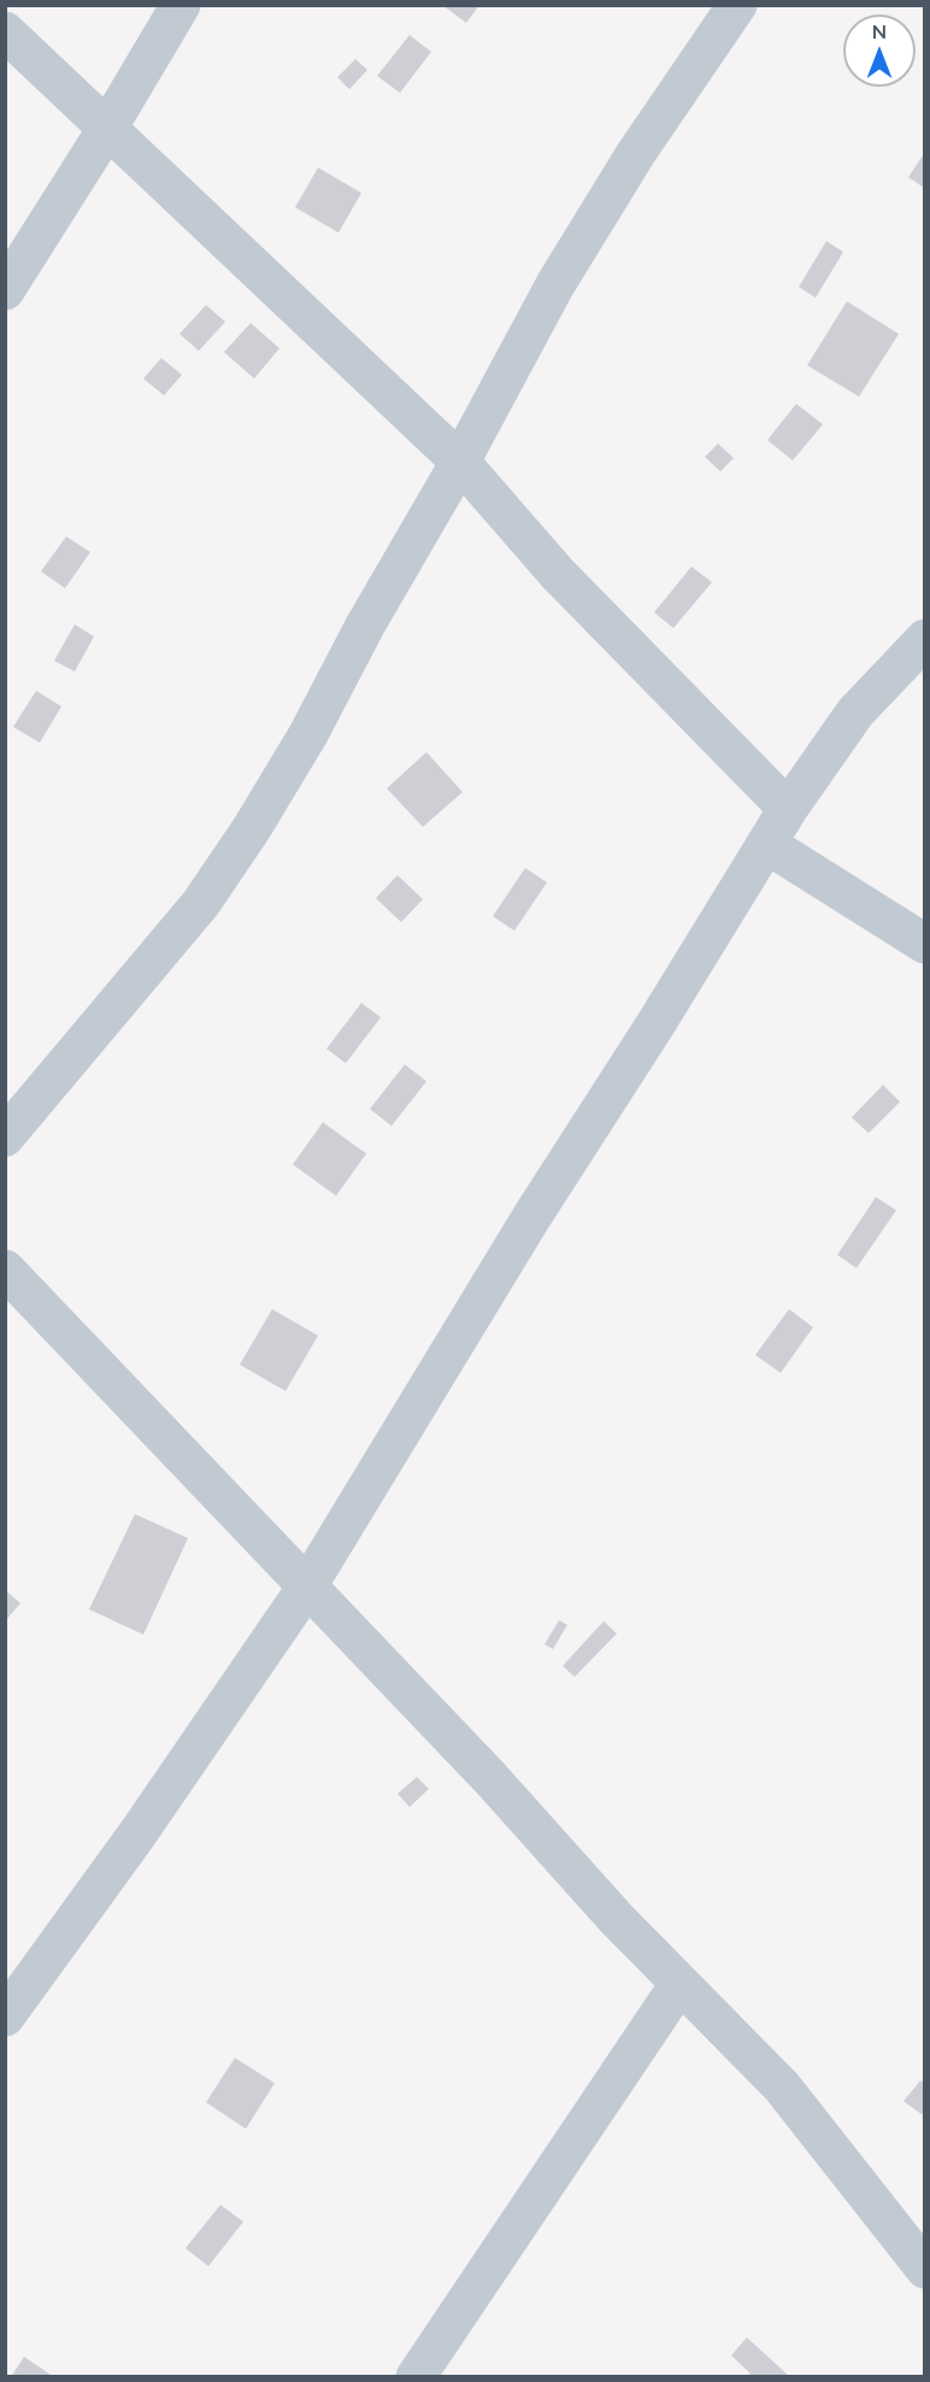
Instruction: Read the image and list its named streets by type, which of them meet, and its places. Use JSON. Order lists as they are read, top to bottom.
{
  "north": "top"
}
